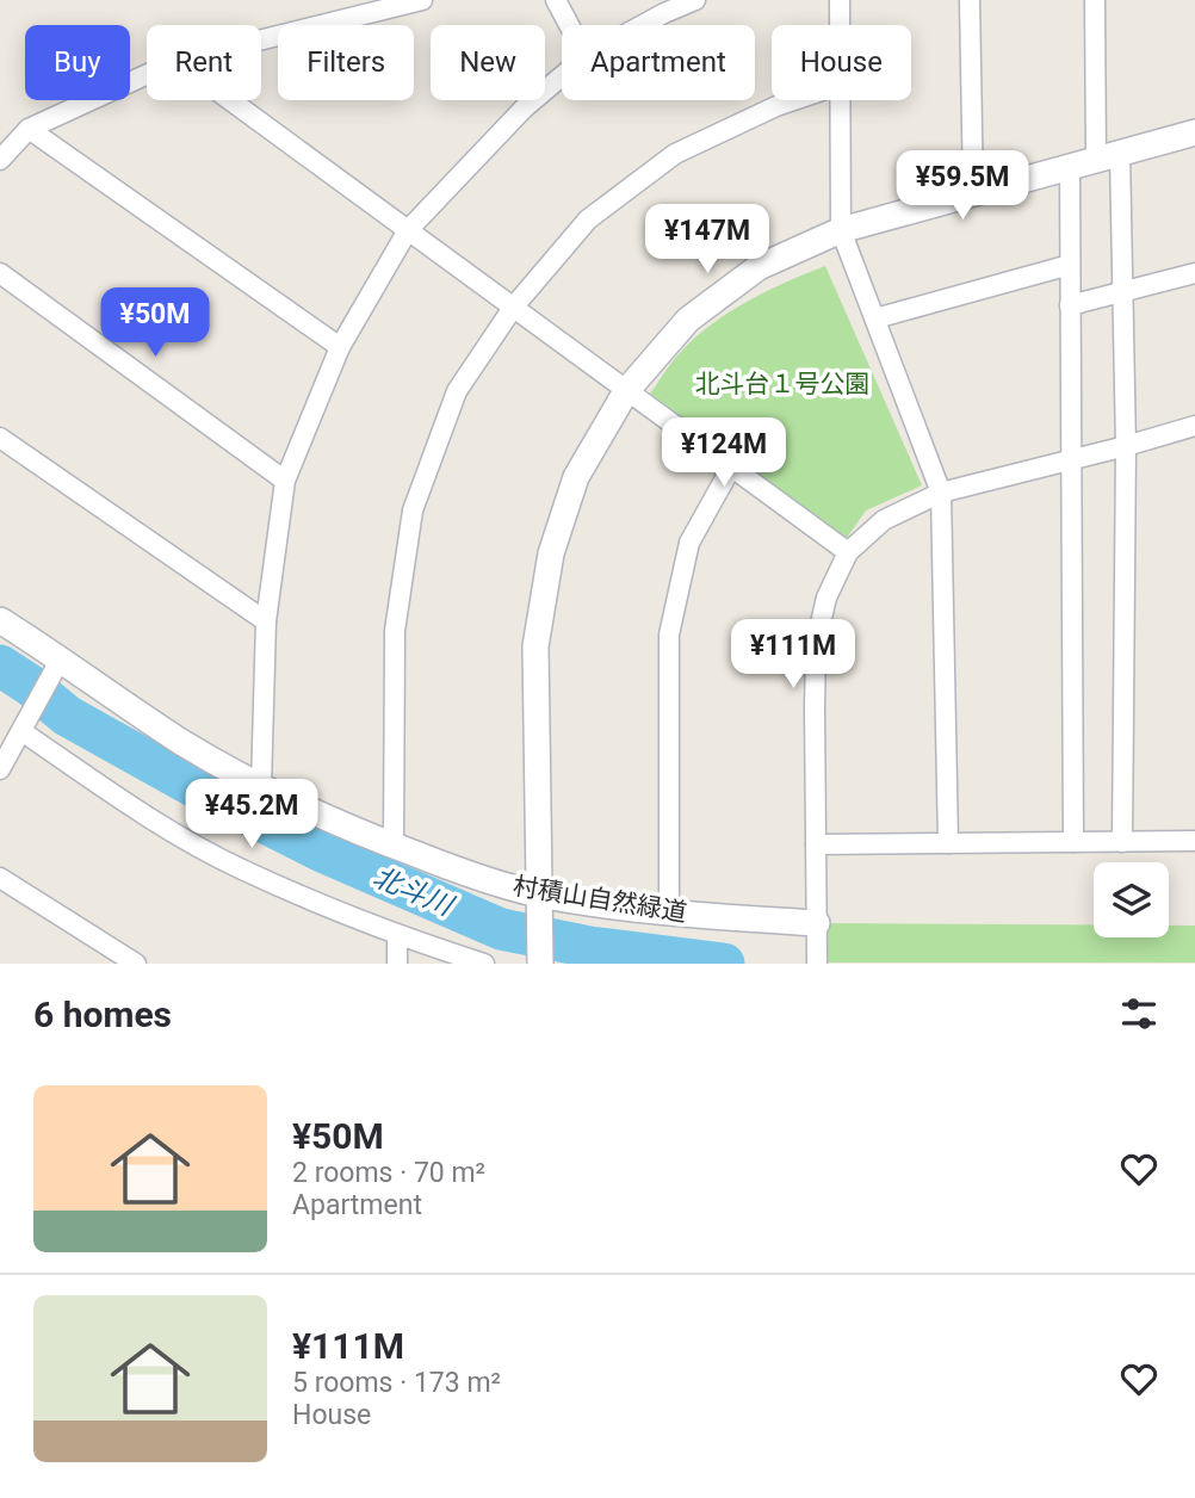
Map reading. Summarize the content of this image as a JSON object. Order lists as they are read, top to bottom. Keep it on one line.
{"streets":{"street":["村積山自然緑道"]},"water":["北斗川"],"parks":["北斗台１号公園"],"page":{"chip":["Buy","Rent","Filters","New","Apartment","House"],"price":["¥59.5M","¥147M","¥50M","¥124M","¥111M","¥45.2M"],"heading":"6 homes","list":[{"name":"¥50M","note":"2 rooms · 70 m² · Apartment"},{"name":"¥111M","note":"5 rooms · 173 m² · House"}]}}
